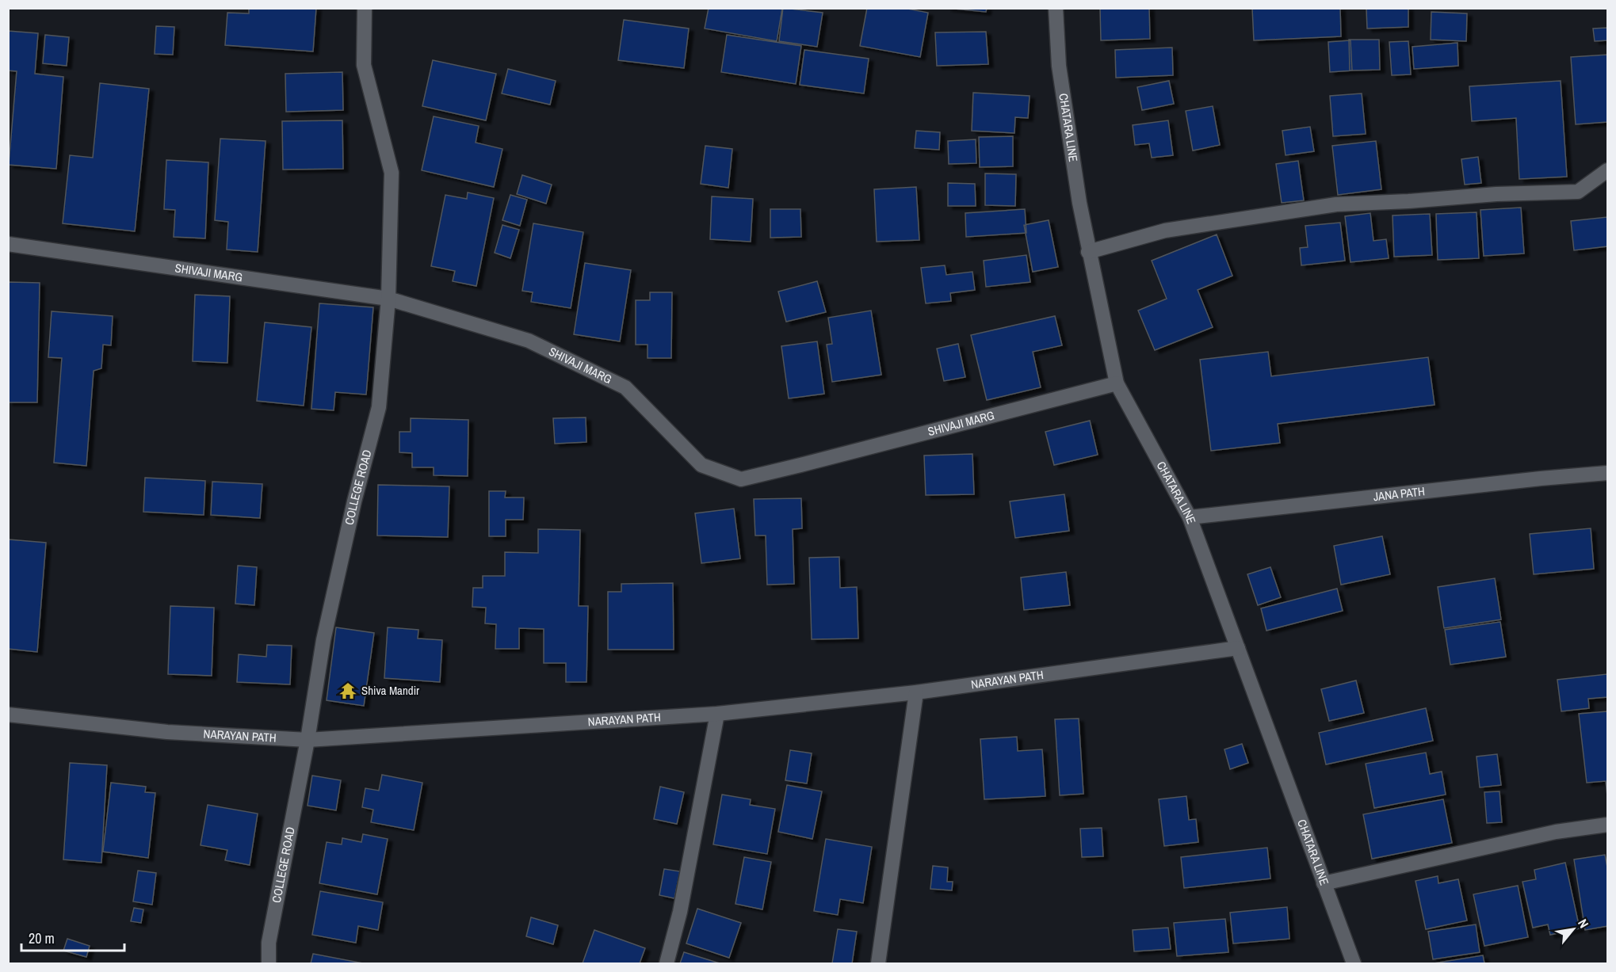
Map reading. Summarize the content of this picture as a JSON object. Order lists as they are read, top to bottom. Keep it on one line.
{"streets":{"street":["CHATARA LINE","SHIVAJI MARG","COLLEGE ROAD","JANA PATH","NARAYAN PATH"]},"crossings":[["CHATARA LINE","SHIVAJI MARG"],["CHATARA LINE","JANA PATH"],["CHATARA LINE","NARAYAN PATH"],["SHIVAJI MARG","COLLEGE ROAD"],["COLLEGE ROAD","NARAYAN PATH"]],"places":{"temple":["Shiva Mandir"]},"scale_bar":"20 m","north":"top right"}
